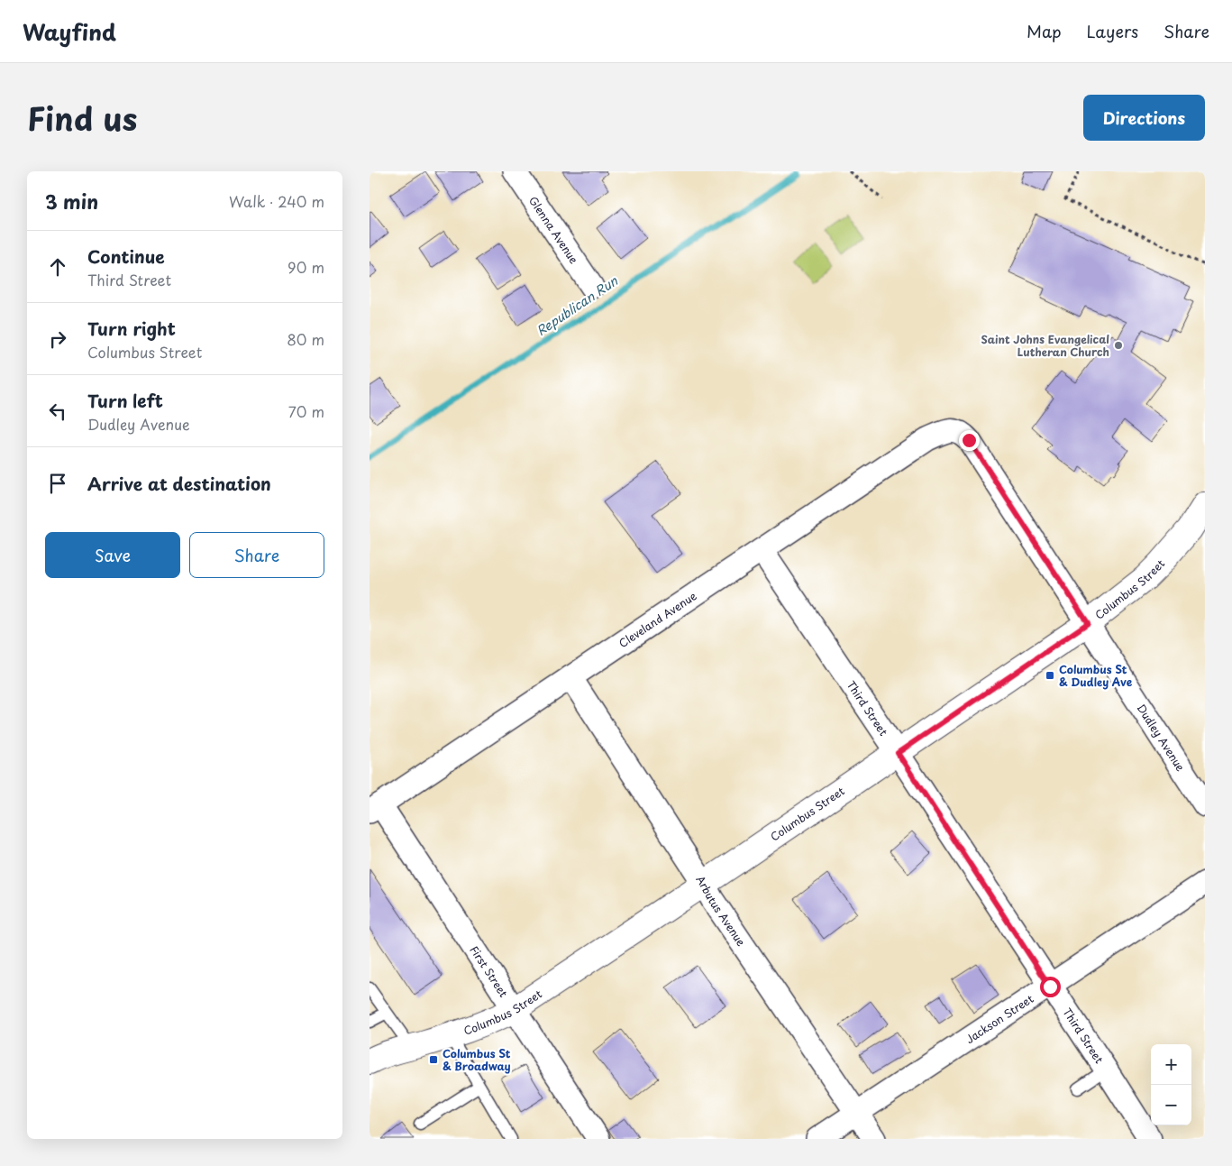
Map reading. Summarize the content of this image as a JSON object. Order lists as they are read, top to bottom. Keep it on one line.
{"streets":{"main road":["Columbus Street"],"street":["Glenna Avenue","Cleveland Avenue","Third Street","Dudley Avenue","Arbutus Avenue","First Street","Jackson Street"]},"crossings":[["Columbus Street","Third Street"],["Columbus Street","Dudley Avenue"],["Columbus Street","Arbutus Avenue"],["Columbus Street","First Street"],["Cleveland Avenue","Third Street"],["Cleveland Avenue","Dudley Avenue"],["Cleveland Avenue","Arbutus Avenue"],["Cleveland Avenue","First Street"],["Third Street","Jackson Street"],["Arbutus Avenue","Jackson Street"]],"water":["Republican Run"],"places":{"other":["Saint Johns Evangelical Lutheran Church"],"transit":["Columbus St & Dudley Ave","Columbus St & Broadway"]},"page":{"header":"Wayfind","nav":["Map","Layers","Share"],"title":"Find us","buttons":["Directions",["Save","Share"]],"heading":["3 min","Walk · 240 m"],"list":[["Continue","Third Street","90 m"],["Turn right","Columbus Street","80 m"],["Turn left","Dudley Avenue","70 m"],"Arrive at destination"],"map_buttons":["+","−"]}}
